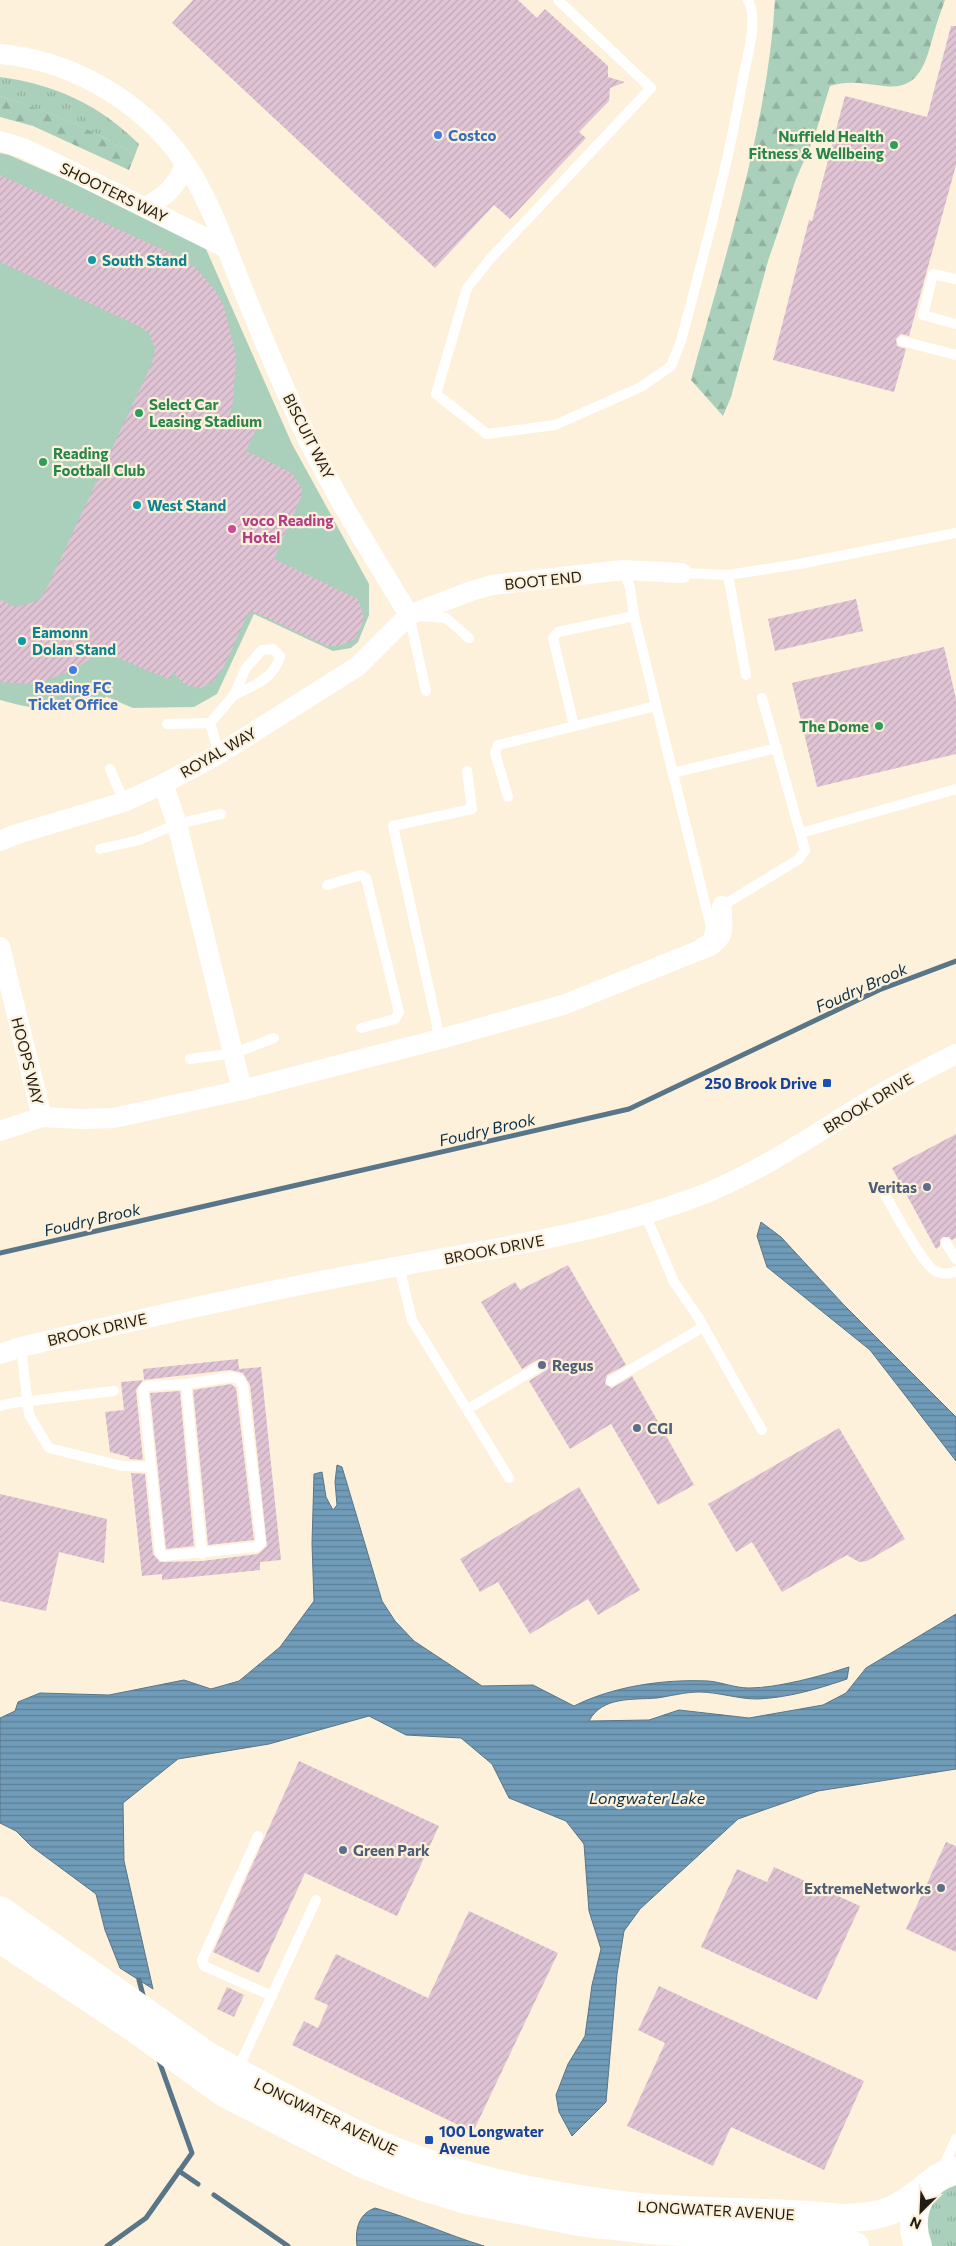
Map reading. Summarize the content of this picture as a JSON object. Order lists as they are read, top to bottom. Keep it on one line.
{"streets":{"street":["SHOOTERS WAY","BISCUIT WAY","BOOT END","ROYAL WAY","HOOPS WAY","BROOK DRIVE","LONGWATER AVENUE"]},"crossings":[["SHOOTERS WAY","BISCUIT WAY"],["BISCUIT WAY","BOOT END"],["BISCUIT WAY","ROYAL WAY"],["BOOT END","ROYAL WAY"]],"water":["Foudry Brook","Longwater Lake"],"places":{"other":["Costco","Nuffield Health Fitness & Wellbeing","South Stand","Select Car Leasing Stadium","Reading Football Club","West Stand","voco Reading Hotel","Eamonn Dolan Stand","Reading FC Ticket Office","The Dome","Veritas","Regus","CGI","Green Park","ExtremeNetworks"],"transit":["250 Brook Drive","100 Longwater Avenue"]},"north":"bottom left"}
